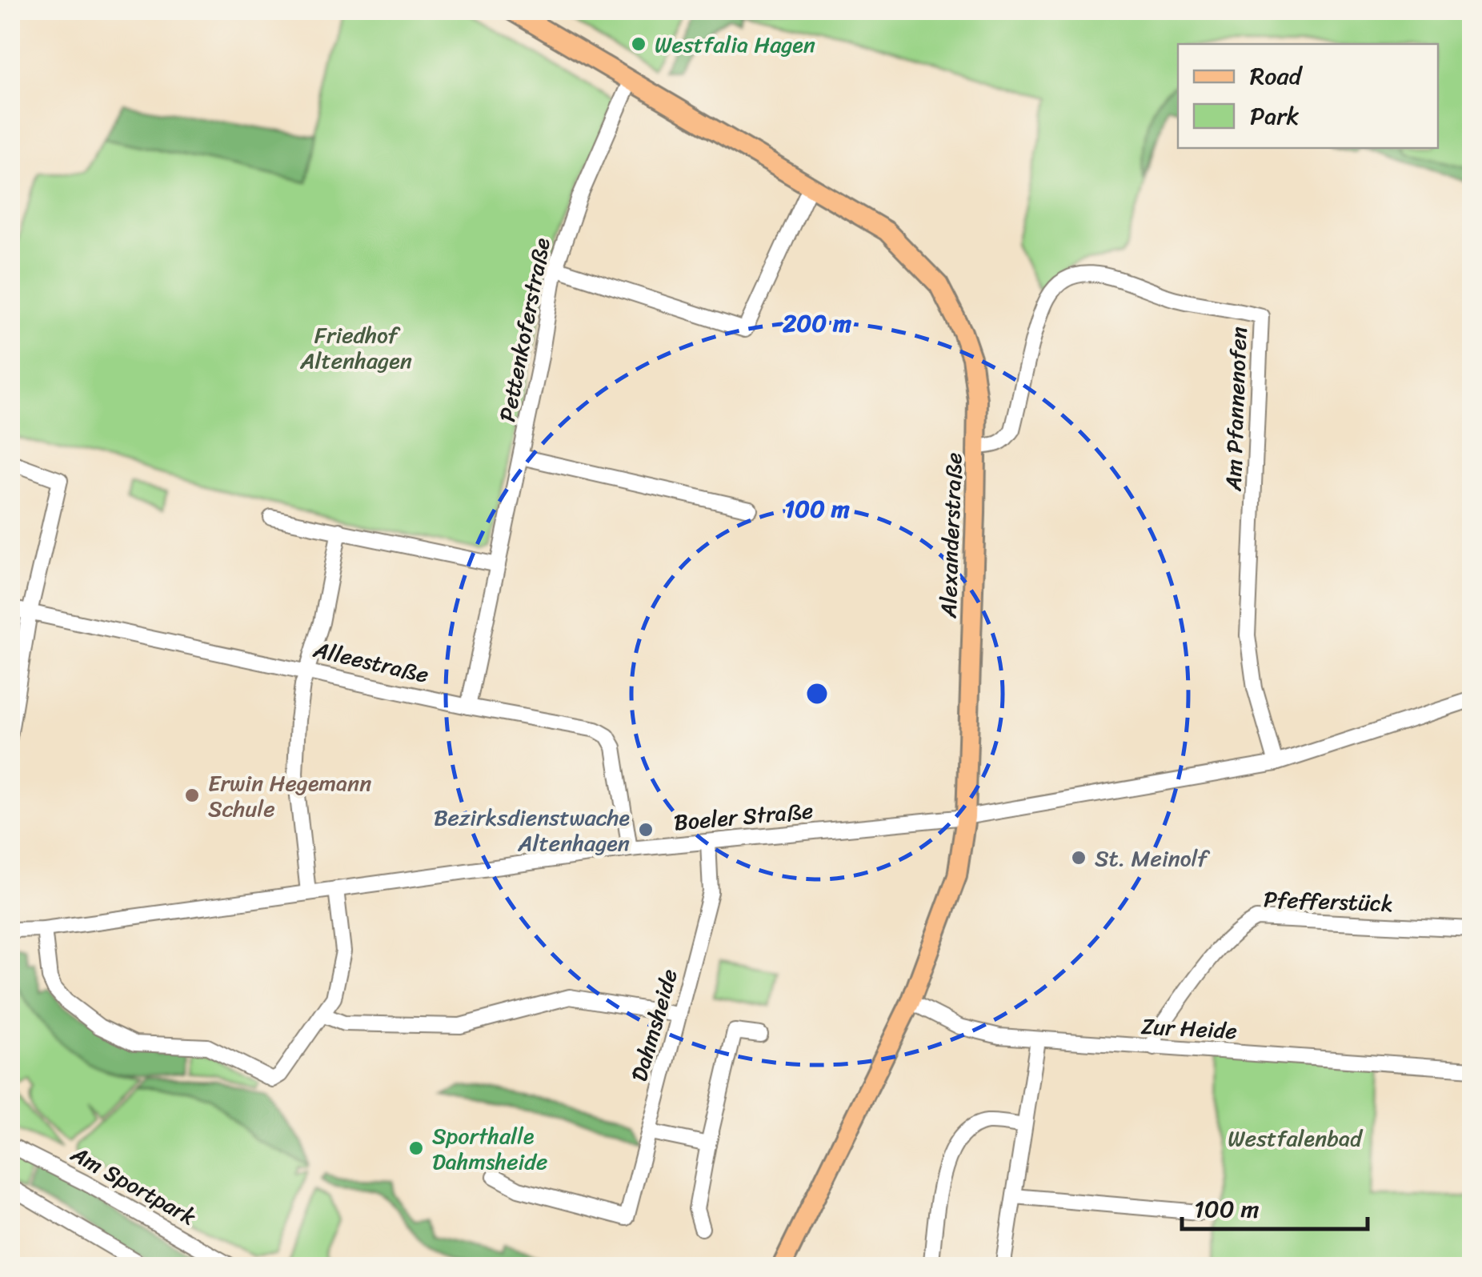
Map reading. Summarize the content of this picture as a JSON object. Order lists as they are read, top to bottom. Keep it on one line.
{"streets":{"main road":["Alexanderstraße"],"street":["Pettenkoferstraße","Am Pfannenofen","Alleestraße","Boeler Straße","Pfefferstück","Dahmsheide","Zur Heide","Am Sportpark"]},"crossings":[["Pettenkoferstraße","Alexanderstraße"],["Pettenkoferstraße","Alleestraße"],["Am Pfannenofen","Alexanderstraße"],["Am Pfannenofen","Boeler Straße"],["Alexanderstraße","Boeler Straße"],["Alexanderstraße","Zur Heide"],["Alleestraße","Boeler Straße"],["Boeler Straße","Dahmsheide"],["Pfefferstück","Zur Heide"]],"parks":["Friedhof Altenhagen","Westfalenbad"],"places":["Westfalia Hagen","Erwin Hegemann Schule","Bezirksdienstwache Altenhagen","St. Meinolf","Sporthalle Dahmsheide"],"legend":["Road","Park"],"scale_bar":"100 m","rings":["200 m","100 m"]}
